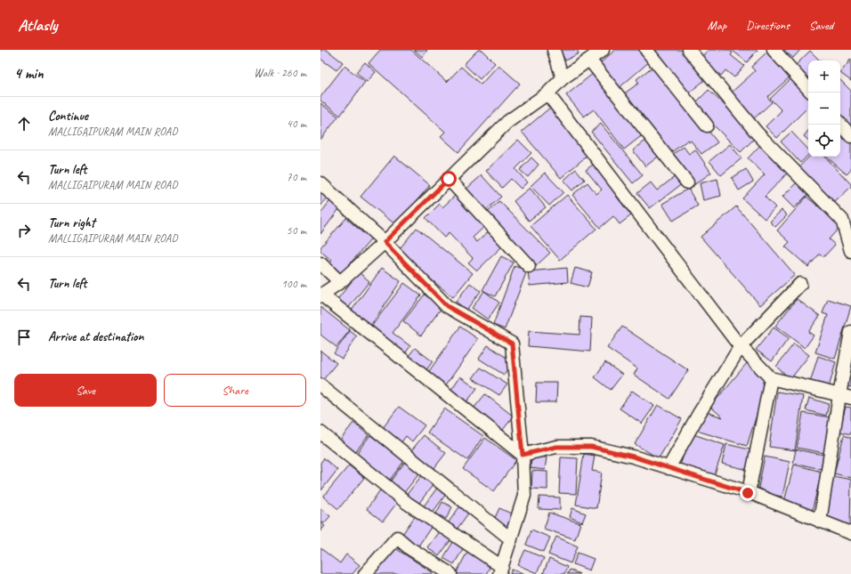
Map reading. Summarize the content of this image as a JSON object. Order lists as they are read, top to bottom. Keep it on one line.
{"page":{"header":"Atlasly","nav":["Map","Directions","Saved"],"heading":["4 min","Walk · 260 m"],"map_buttons":["+","−"],"list":[["Continue","MALLIGAIPURAM MAIN ROAD","40 m"],["Turn left","MALLIGAIPURAM MAIN ROAD","70 m"],["Turn right","MALLIGAIPURAM MAIN ROAD","50 m"],["Turn left","100 m"],"Arrive at destination"],"buttons":["Save","Share"]}}
